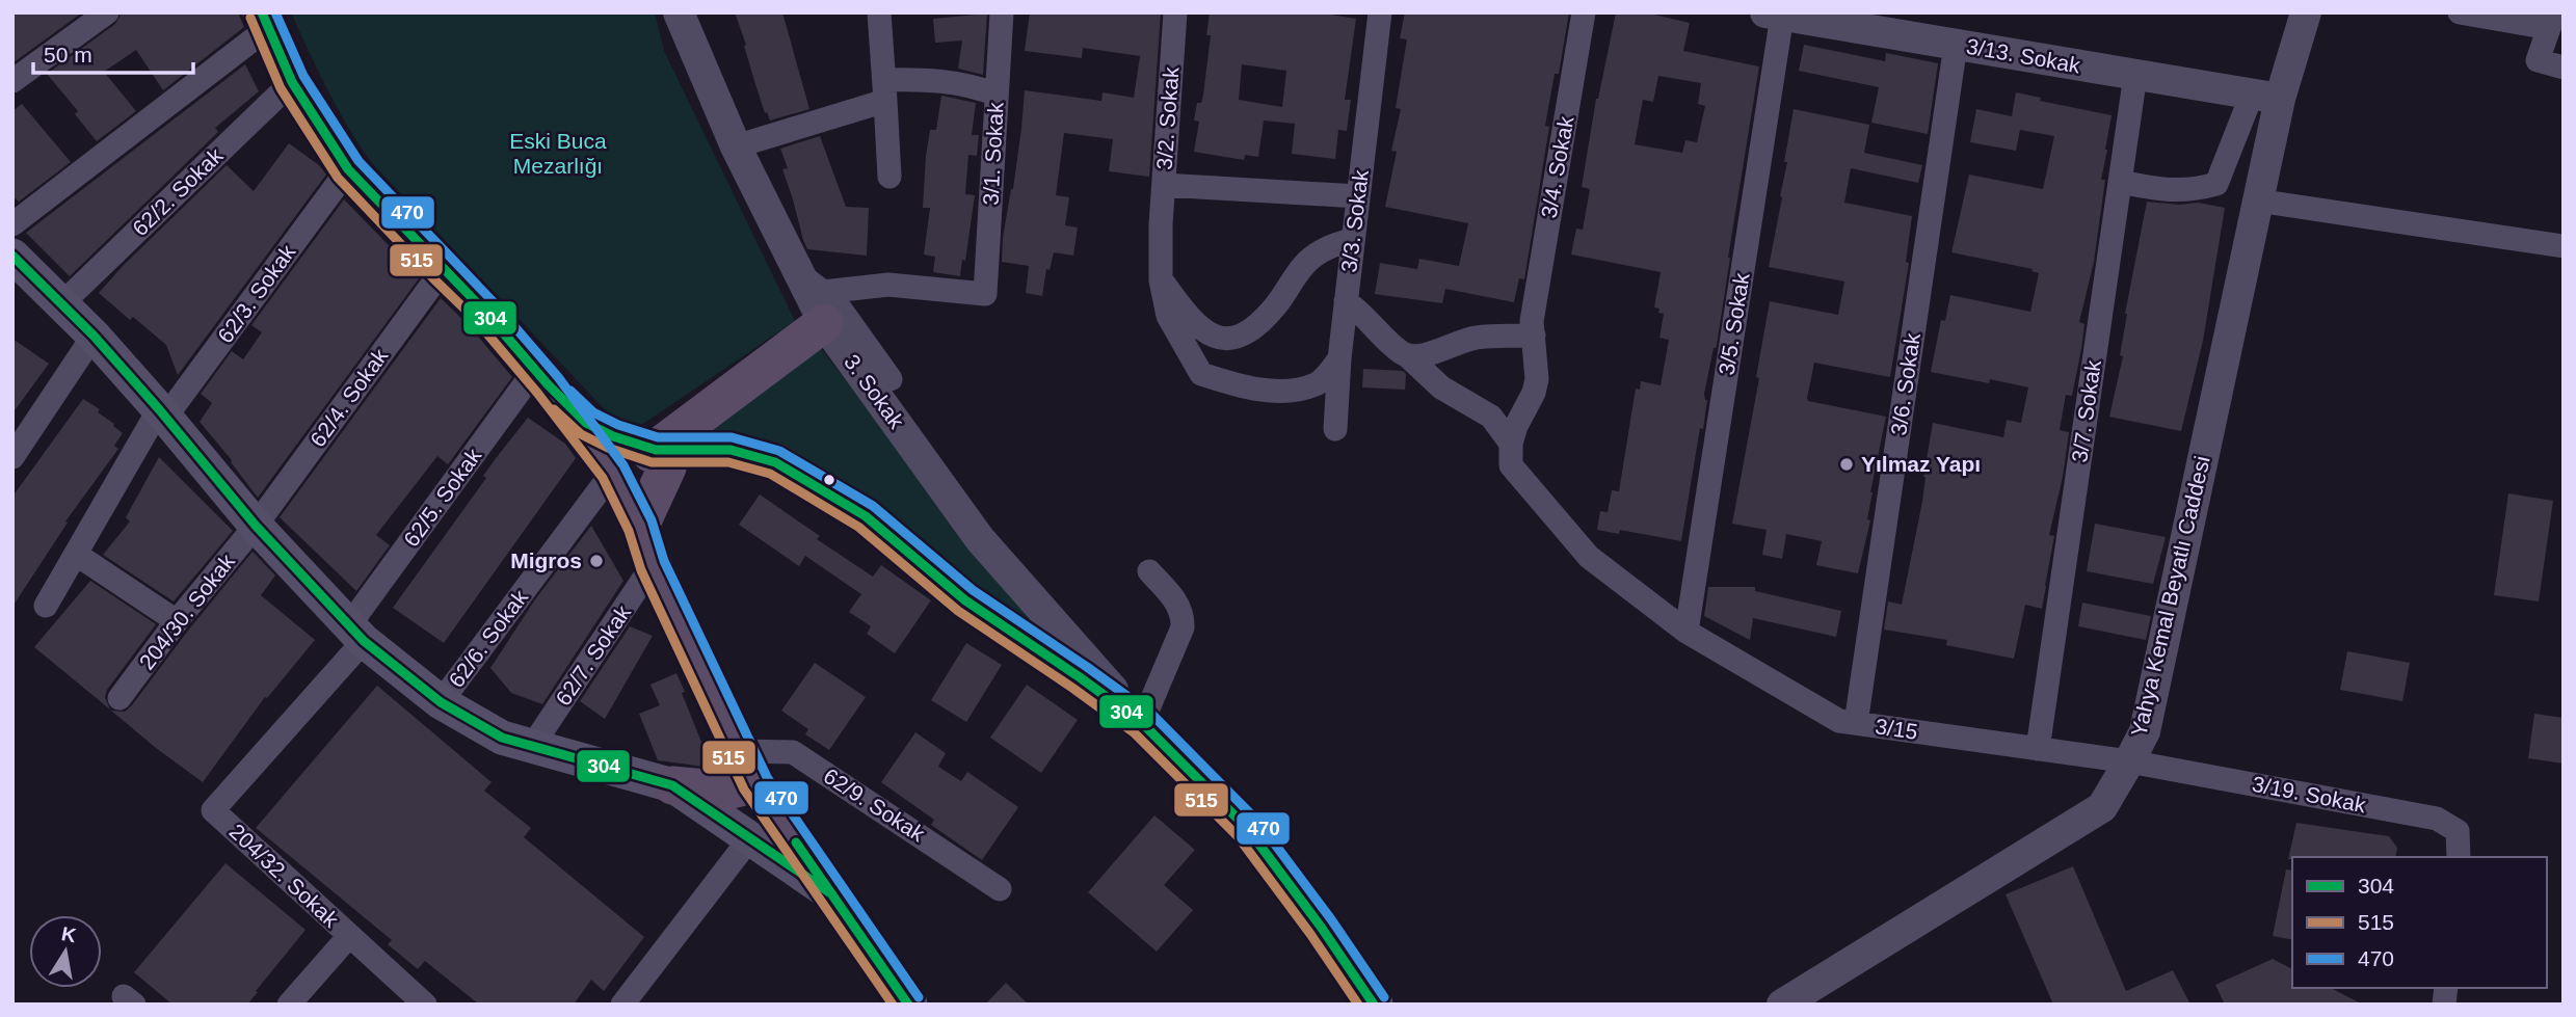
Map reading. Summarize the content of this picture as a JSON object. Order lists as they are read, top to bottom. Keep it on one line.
{"streets":{"street":["3/13. Sokak","3/2. Sokak","3/1. Sokak","3/4. Sokak","62/2. Sokak","3/3. Sokak","62/3. Sokak","3/5. Sokak","3/6. Sokak","3. Sokak","62/4. Sokak","3/7. Sokak","62/5. Sokak","Yahya Kemal Beyatlı Caddesi","204/30. Sokak","62/6. Sokak","62/7. Sokak","3/15","3/19. Sokak","62/9. Sokak","204/32. Sokak"]},"crossings":[["3/13. Sokak","3/5. Sokak"],["3/13. Sokak","3/6. Sokak"],["3/13. Sokak","3/7. Sokak"],["3/13. Sokak","Yahya Kemal Beyatlı Caddesi"],["3/2. Sokak","3/3. Sokak"],["3/1. Sokak","3. Sokak"],["3/4. Sokak","3/15"],["3/5. Sokak","3/15"],["3/6. Sokak","3/15"],["62/4. Sokak","204/30. Sokak"],["3/7. Sokak","3/15"],["62/5. Sokak","204/32. Sokak"],["Yahya Kemal Beyatlı Caddesi","3/15"],["Yahya Kemal Beyatlı Caddesi","3/19. Sokak"],["3/15","3/19. Sokak"]],"parks":["Eski Buca Mezarlığı"],"places":["Yılmaz Yapı","Migros"],"lines":["transit line 304","transit line 470","transit line 515"],"legend":["304","515","470"],"scale_bar":"50 m","north":"top"}
